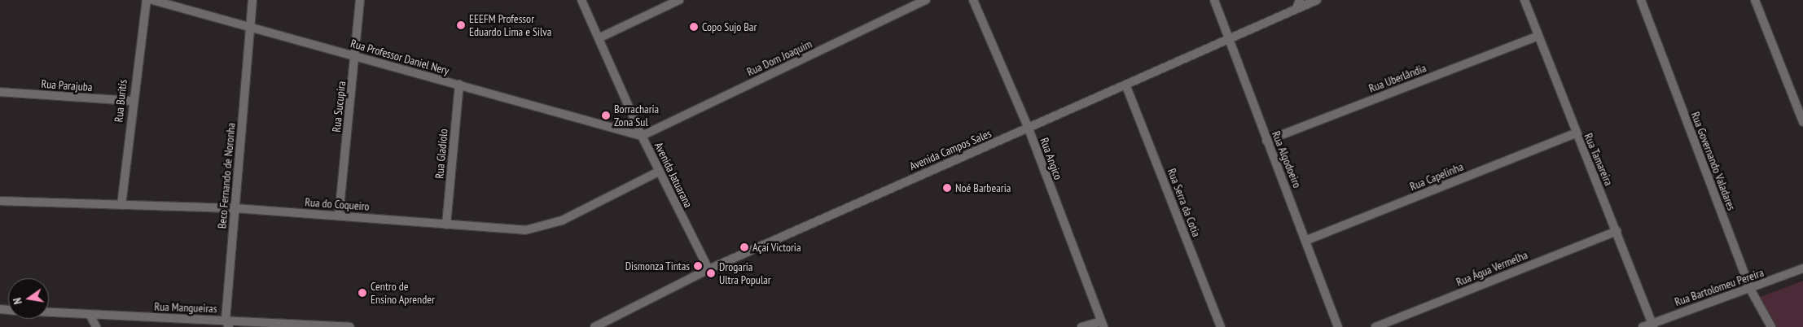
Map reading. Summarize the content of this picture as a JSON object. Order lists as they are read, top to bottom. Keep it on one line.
{"streets":{"street":["Rua Professor Daniel Nery","Rua Dom Joaquim","Rua Uberlândia","Rua Parajuba","Rua Buritís","Rua Sucupira","Avenida Campos Sales","Rua Gladíolo","Rua Angico","Rua Algodoeiro","Rua Tamareira","Rua Governando Valadares","Avenida Jatuarana","Beco Fernando de Noronha","Rua Capelinha","Rua Serra da Cotia","Rua do Coqueiro","Rua Água Vermelha","Rua Bartolomeu Pereira","Rua Mangueiras"]},"crossings":[["Rua Professor Daniel Nery","Rua Dom Joaquim"],["Rua Professor Daniel Nery","Rua Sucupira"],["Rua Professor Daniel Nery","Rua Gladíolo"],["Rua Professor Daniel Nery","Avenida Jatuarana"],["Rua Professor Daniel Nery","Beco Fernando de Noronha"],["Rua Dom Joaquim","Avenida Jatuarana"],["Rua Uberlândia","Rua Algodoeiro"],["Rua Uberlândia","Rua Tamareira"],["Rua Parajuba","Rua Buritís"],["Rua Buritís","Rua do Coqueiro"],["Rua Sucupira","Rua do Coqueiro"],["Avenida Campos Sales","Rua Angico"],["Avenida Campos Sales","Rua Algodoeiro"],["Avenida Campos Sales","Avenida Jatuarana"],["Avenida Campos Sales","Rua Serra da Cotia"],["Rua Gladíolo","Rua do Coqueiro"],["Rua Algodoeiro","Rua Capelinha"],["Rua Tamareira","Rua Capelinha"],["Rua Tamareira","Rua Água Vermelha"],["Rua Tamareira","Rua Bartolomeu Pereira"],["Rua Governando Valadares","Rua Bartolomeu Pereira"],["Avenida Jatuarana","Rua do Coqueiro"],["Beco Fernando de Noronha","Rua do Coqueiro"],["Beco Fernando de Noronha","Rua Mangueiras"]],"places":["EEEFM Professor Eduardo Lima e Silva","Copo Sujo Bar","Borracharia Zona Sul","Noé Barbearia","Açaí Victoria","Dismonza Tintas","Drogaria Ultra Popular","Centro de Ensino Aprender"],"north":"left"}
